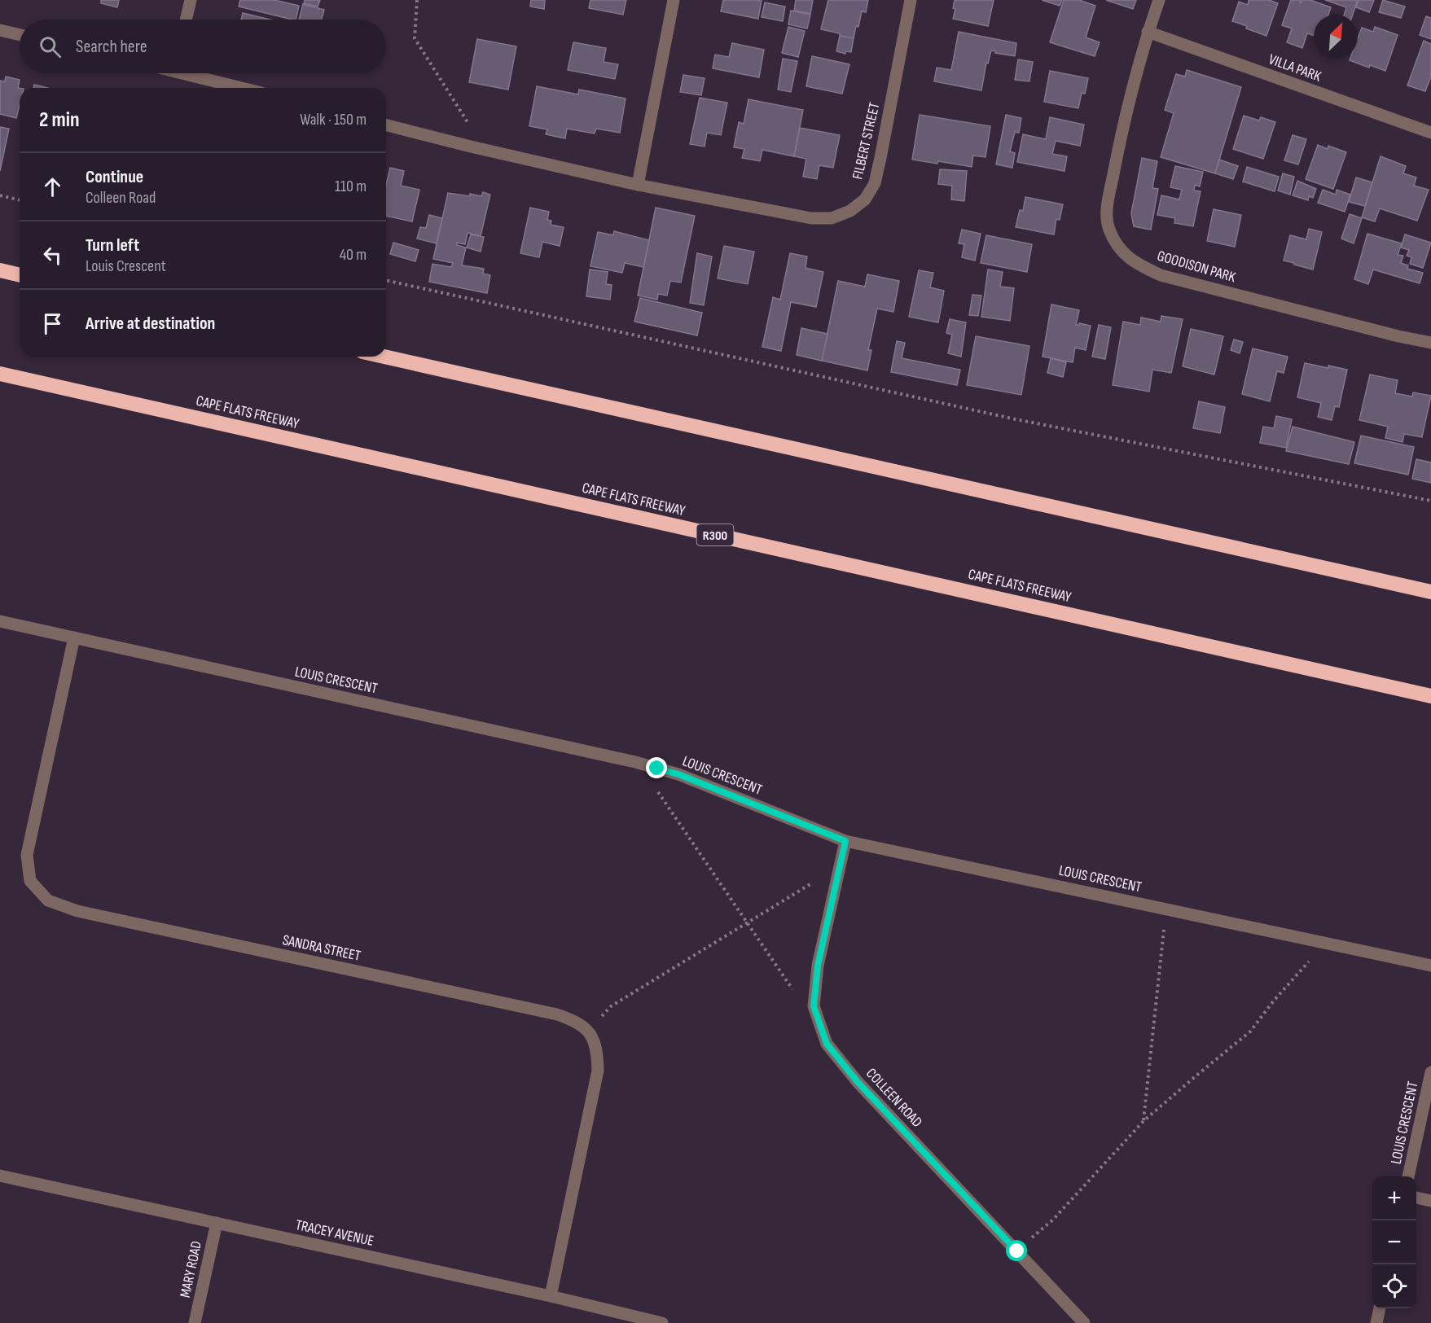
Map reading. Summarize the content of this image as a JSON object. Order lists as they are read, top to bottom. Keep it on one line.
{"streets":{"highway":["CAPE FLATS FREEWAY","R300"],"street":["VILLA PARK","FILBERT STREET","GOODISON PARK","LOUIS CRESCENT","SANDRA STREET","COLLEEN ROAD","TRACEY AVENUE","MARY ROAD"]},"crossings":[["VILLA PARK","GOODISON PARK"],["LOUIS CRESCENT","SANDRA STREET"],["LOUIS CRESCENT","COLLEEN ROAD"],["SANDRA STREET","TRACEY AVENUE"],["TRACEY AVENUE","MARY ROAD"]],"north":"top right","page":{"search":"Search here","heading":["2 min","Walk · 150 m"],"list":[["Continue","Colleen Road","110 m"],["Turn left","Louis Crescent","40 m"],"Arrive at destination"],"map_buttons":["+","−"]}}
